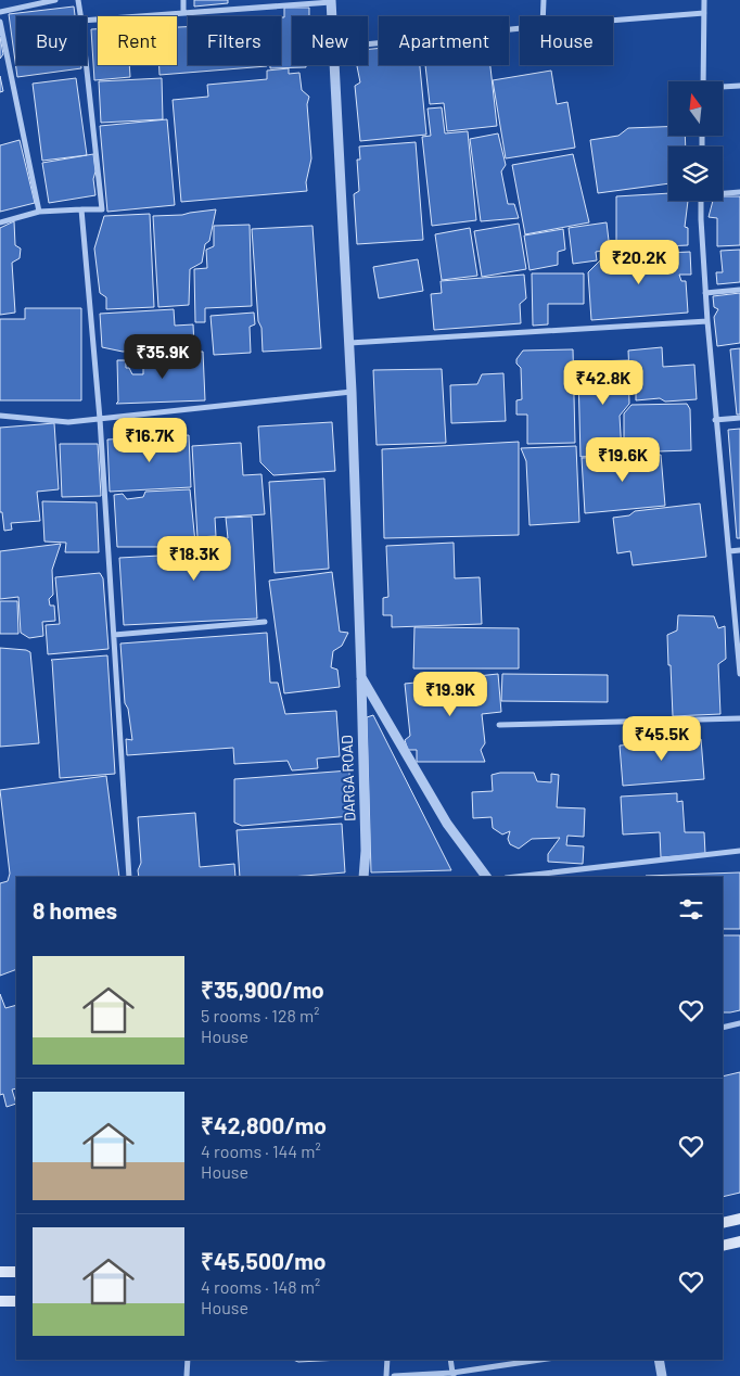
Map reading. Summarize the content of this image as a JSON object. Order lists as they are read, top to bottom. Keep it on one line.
{"streets":{"street":["DARGA ROAD"]},"north":"top","page":{"chip":["Buy","Rent","Filters","New","Apartment","House"],"price":["₹20.2K","₹35.9K","₹42.8K","₹16.7K","₹19.6K","₹18.3K","₹19.9K","₹45.5K"],"heading":"8 homes","list":[{"name":"₹35,900/mo","note":"5 rooms · 128 m² · House"},{"name":"₹42,800/mo","note":"4 rooms · 144 m² · House"},{"name":"₹45,500/mo","note":"4 rooms · 148 m² · House"}]}}
